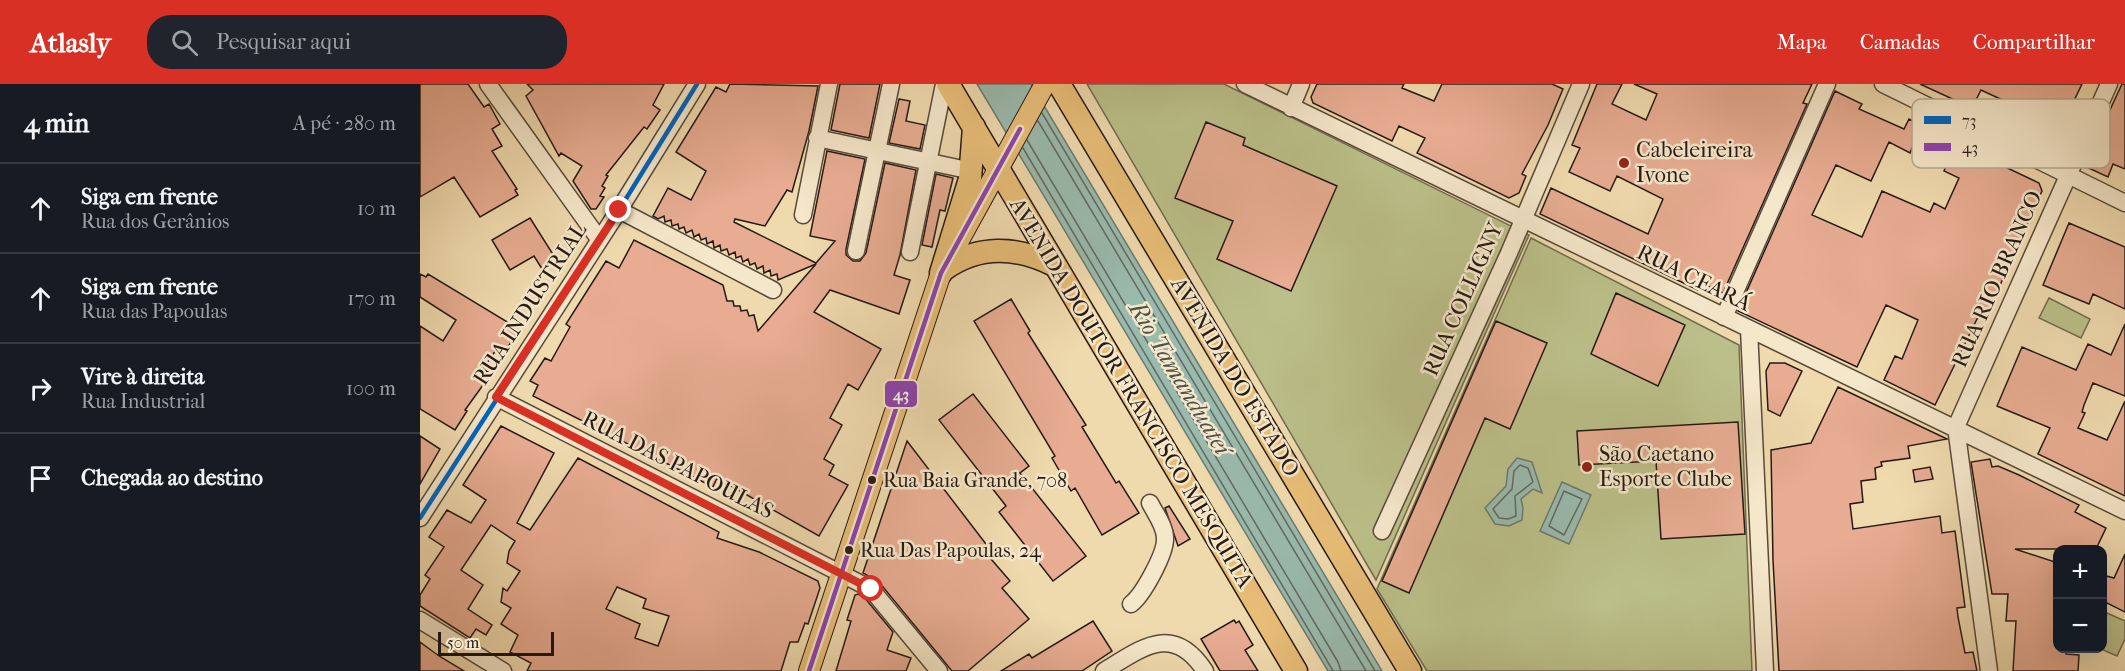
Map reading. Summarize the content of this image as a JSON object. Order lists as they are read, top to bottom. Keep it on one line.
{"streets":{"highway":["AVENIDA DO ESTADO","AVENIDA DOUTOR FRANCISCO MESQUITA"],"street":["RUA CEARÁ","RUA RIO BRANCO","RUA COLLIGNY","RUA INDUSTRIAL","RUA DAS PAPOULAS"]},"crossings":[["RUA CEARÁ","RUA RIO BRANCO"],["RUA CEARÁ","RUA COLLIGNY"],["RUA INDUSTRIAL","RUA DAS PAPOULAS"]],"water":["Rio Tamanduateí"],"places":["Cabeleireira Ivone","São Caetano Esporte Clube","Rua Baia Grande, 708","Rua Das Papoulas, 24"],"lines":["transit line 73","transit line 43"],"legend":["73","43"],"scale_bar":"50 m","page":{"header":"Atlasly","search":"Pesquisar aqui","nav":["Mapa","Camadas","Compartilhar"],"heading":["4 min","A pé · 280 m"],"list":[["Siga em frente","Rua dos Gerânios","10 m"],["Siga em frente","Rua das Papoulas","170 m"],["Vire à direita","Rua Industrial","100 m"],"Chegada ao destino"],"map_buttons":["+","−"],"scale":"50 m"}}
